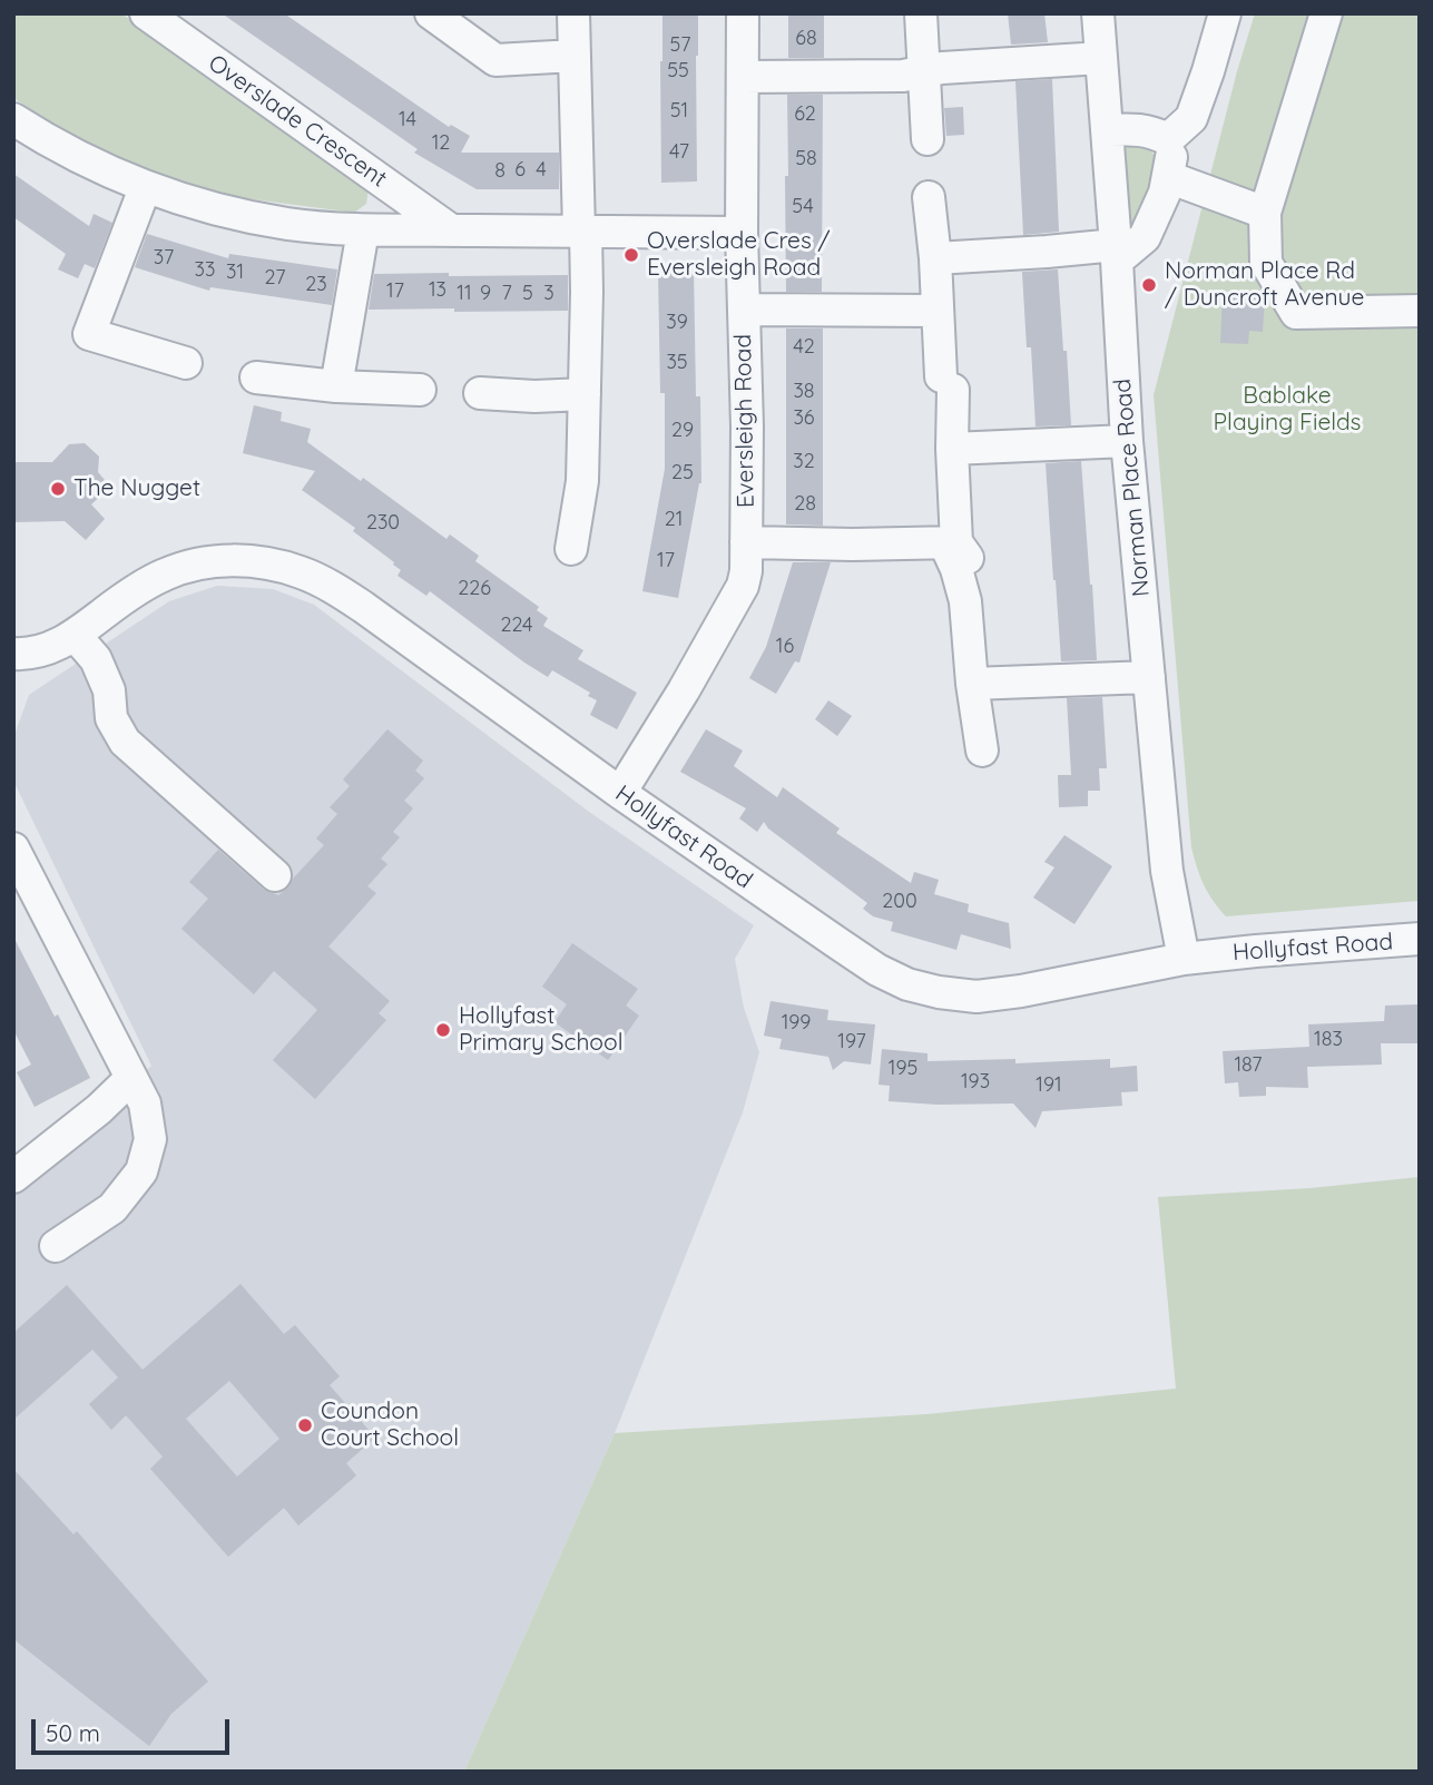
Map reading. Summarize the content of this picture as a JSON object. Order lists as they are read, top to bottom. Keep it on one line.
{"streets":{"street":["Overslade Crescent","Eversleigh Road","Norman Place Road","Hollyfast Road"]},"crossings":[["Eversleigh Road","Hollyfast Road"],["Norman Place Road","Hollyfast Road"]],"parks":["Bablake Playing Fields"],"places":["Overslade Cres / Eversleigh Road","Norman Place Rd / Duncroft Avenue","The Nugget","Hollyfast Primary School","Coundon Court School"],"house_numbers":["68","57","55","51","62","14","12","47","58","6","4","8","54","37","33","31","27","23","13","17","11","9","7","5","3","39","42","35","38","36","29","32","25","28","21","230","17","226","224","16","200","199","183","197","187","195","193","191"],"scale_bar":"50 m"}
